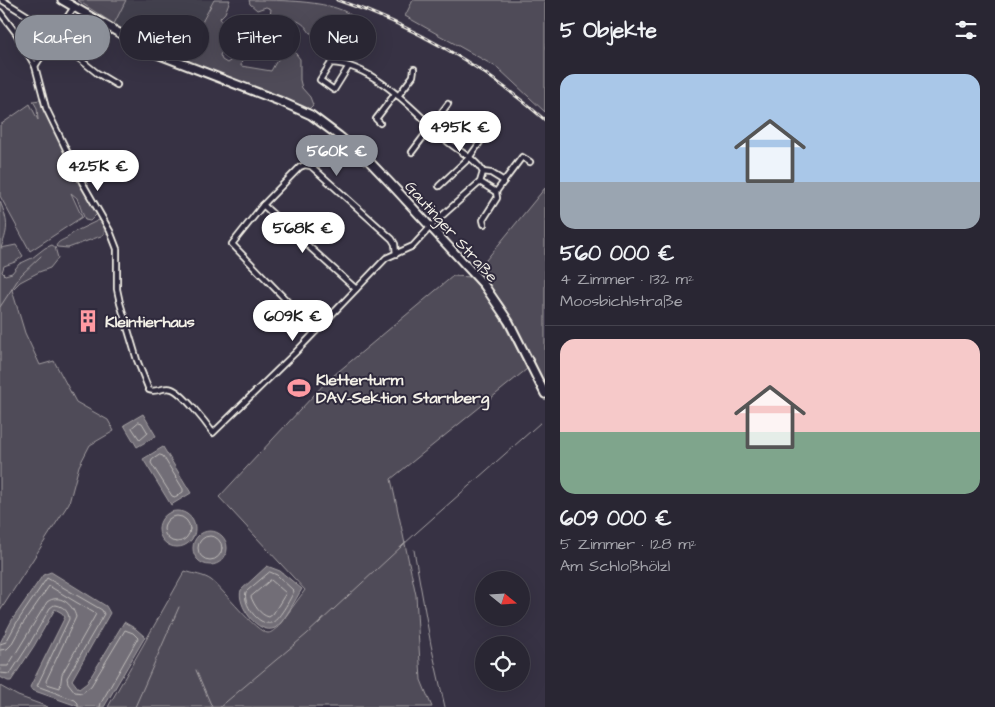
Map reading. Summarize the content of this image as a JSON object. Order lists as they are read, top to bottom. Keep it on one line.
{"streets":{"main road":["Gautinger Straße"]},"places":{"building":["Kleintierhaus"],"sports":["Kletterturm DAV-Sektion Starnberg"]},"north":"right","page":{"heading":"5 Objekte","chip":["Kaufen","Mieten","Filter","Neu"],"list":[{"name":"560 000 €","note":"4 Zimmer · 132 m² · Moosbichlstraße"},{"name":"609 000 €","note":"5 Zimmer · 128 m² · Am Schloßhölzl"}],"price":["495K €","560K €","425K €","568K €","609K €"]}}
